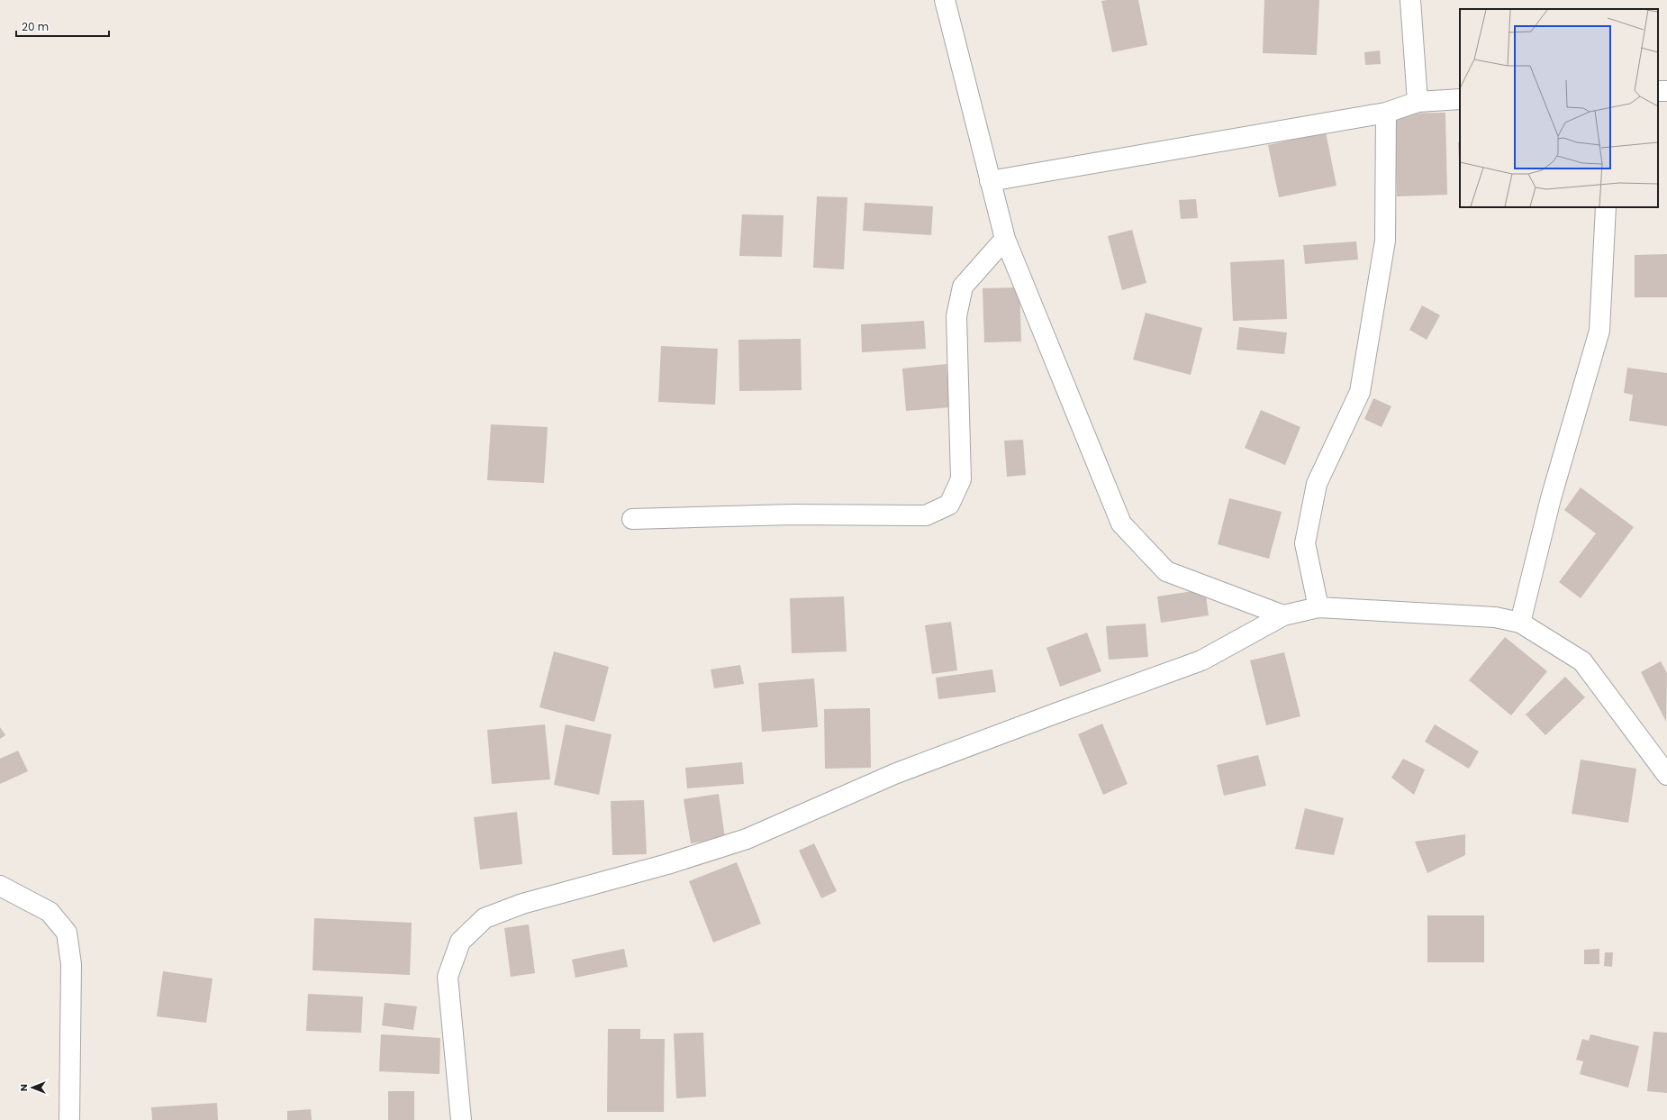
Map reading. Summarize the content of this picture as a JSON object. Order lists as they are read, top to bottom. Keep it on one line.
{"scale_bar":"20 m","north":"left"}
